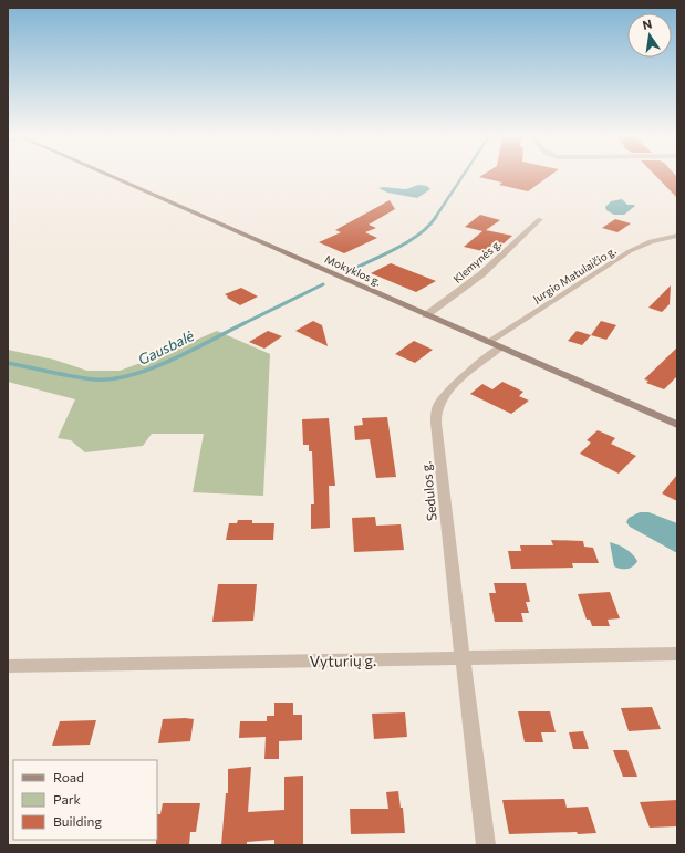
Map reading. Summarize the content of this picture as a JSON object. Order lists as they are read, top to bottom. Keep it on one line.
{"streets":{"main road":["Mokyklos g."],"street":["Klemynės g.","Jurgio Matulaičio g.","Sedulos g.","Vyturių g."]},"crossings":[["Klemynės g.","Mokyklos g."],["Mokyklos g.","Jurgio Matulaičio g."],["Mokyklos g.","Sedulos g."],["Sedulos g.","Vyturių g."]],"water":["Gausbalė"],"legend":["Road","Park","Building"],"north":"top"}
